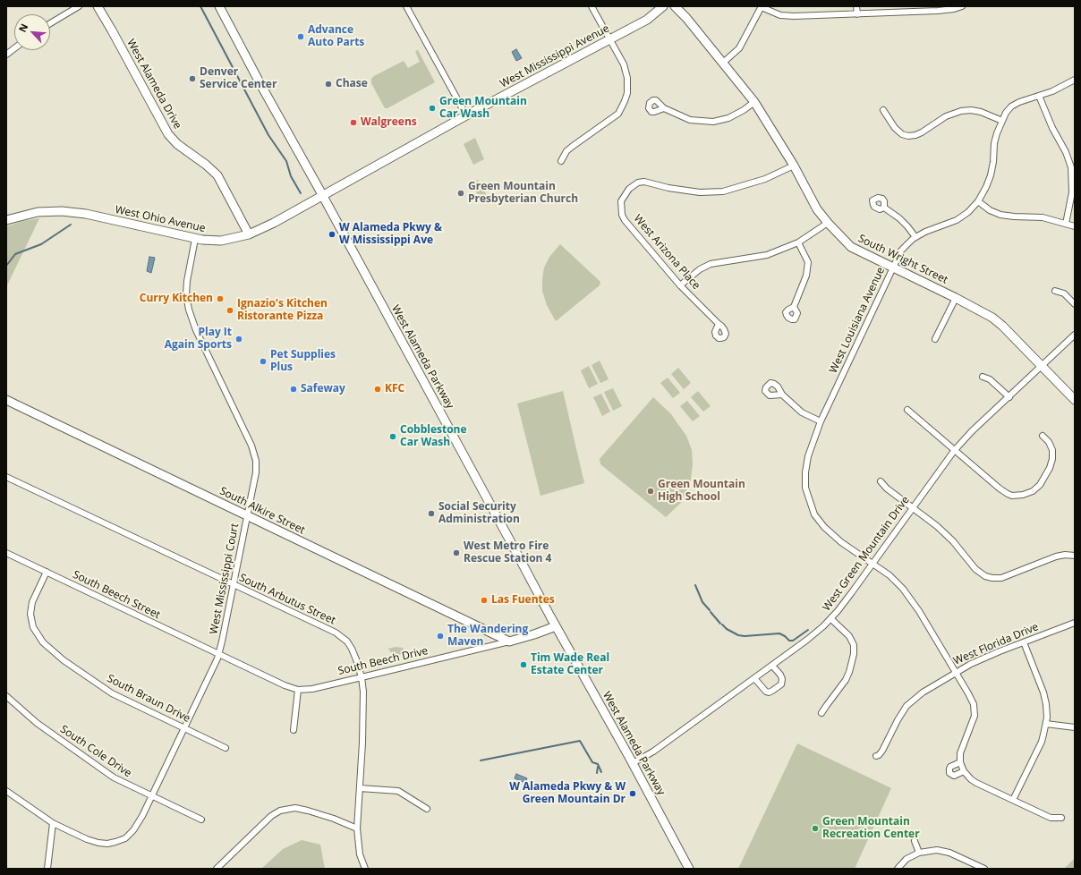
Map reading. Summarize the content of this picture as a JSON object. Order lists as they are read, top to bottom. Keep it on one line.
{"streets":{"street":["West Mississippi Avenue","West Alameda Drive","West Ohio Avenue","West Arizona Place","South Wright Street","West Louisiana Avenue","West Alameda Parkway","South Alkire Street","West Green Mountain Drive","West Mississippi Court","South Beech Street","South Arbutus Street","West Florida Drive","South Beech Drive","South Braun Drive","South Cole Drive"]},"crossings":[["West Mississippi Avenue","West Ohio Avenue"],["West Mississippi Avenue","West Alameda Parkway"],["West Alameda Drive","West Ohio Avenue"],["West Ohio Avenue","West Alameda Parkway"],["West Ohio Avenue","West Mississippi Court"],["West Arizona Place","South Wright Street"],["South Wright Street","West Louisiana Avenue"],["South Wright Street","West Green Mountain Drive"],["West Louisiana Avenue","West Green Mountain Drive"],["West Louisiana Avenue","West Florida Drive"],["West Alameda Parkway","West Green Mountain Drive"],["West Alameda Parkway","South Beech Drive"],["South Alkire Street","West Mississippi Court"],["South Alkire Street","South Beech Drive"],["West Mississippi Court","South Beech Street"],["West Mississippi Court","South Arbutus Street"],["West Mississippi Court","South Beech Drive"],["West Mississippi Court","South Braun Drive"],["West Mississippi Court","South Cole Drive"],["South Beech Street","South Beech Drive"],["South Beech Street","South Braun Drive"],["South Arbutus Street","South Beech Drive"]],"places":["Advance Auto Parts","Denver Service Center","Chase","Green Mountain Car Wash","Walgreens","Green Mountain Presbyterian Church","W Alameda Pkwy & W Mississippi Ave","Curry Kitchen","Ignazio's Kitchen Ristorante Pizza","Play It Again Sports","Pet Supplies Plus","Safeway","KFC","Cobblestone Car Wash","Green Mountain High School","Social Security Administration","West Metro Fire Rescue Station 4","Las Fuentes","The Wandering Maven","Tim Wade Real Estate Center","W Alameda Pkwy & W Green Mountain Dr","Green Mountain Recreation Center"],"north":"top left"}
